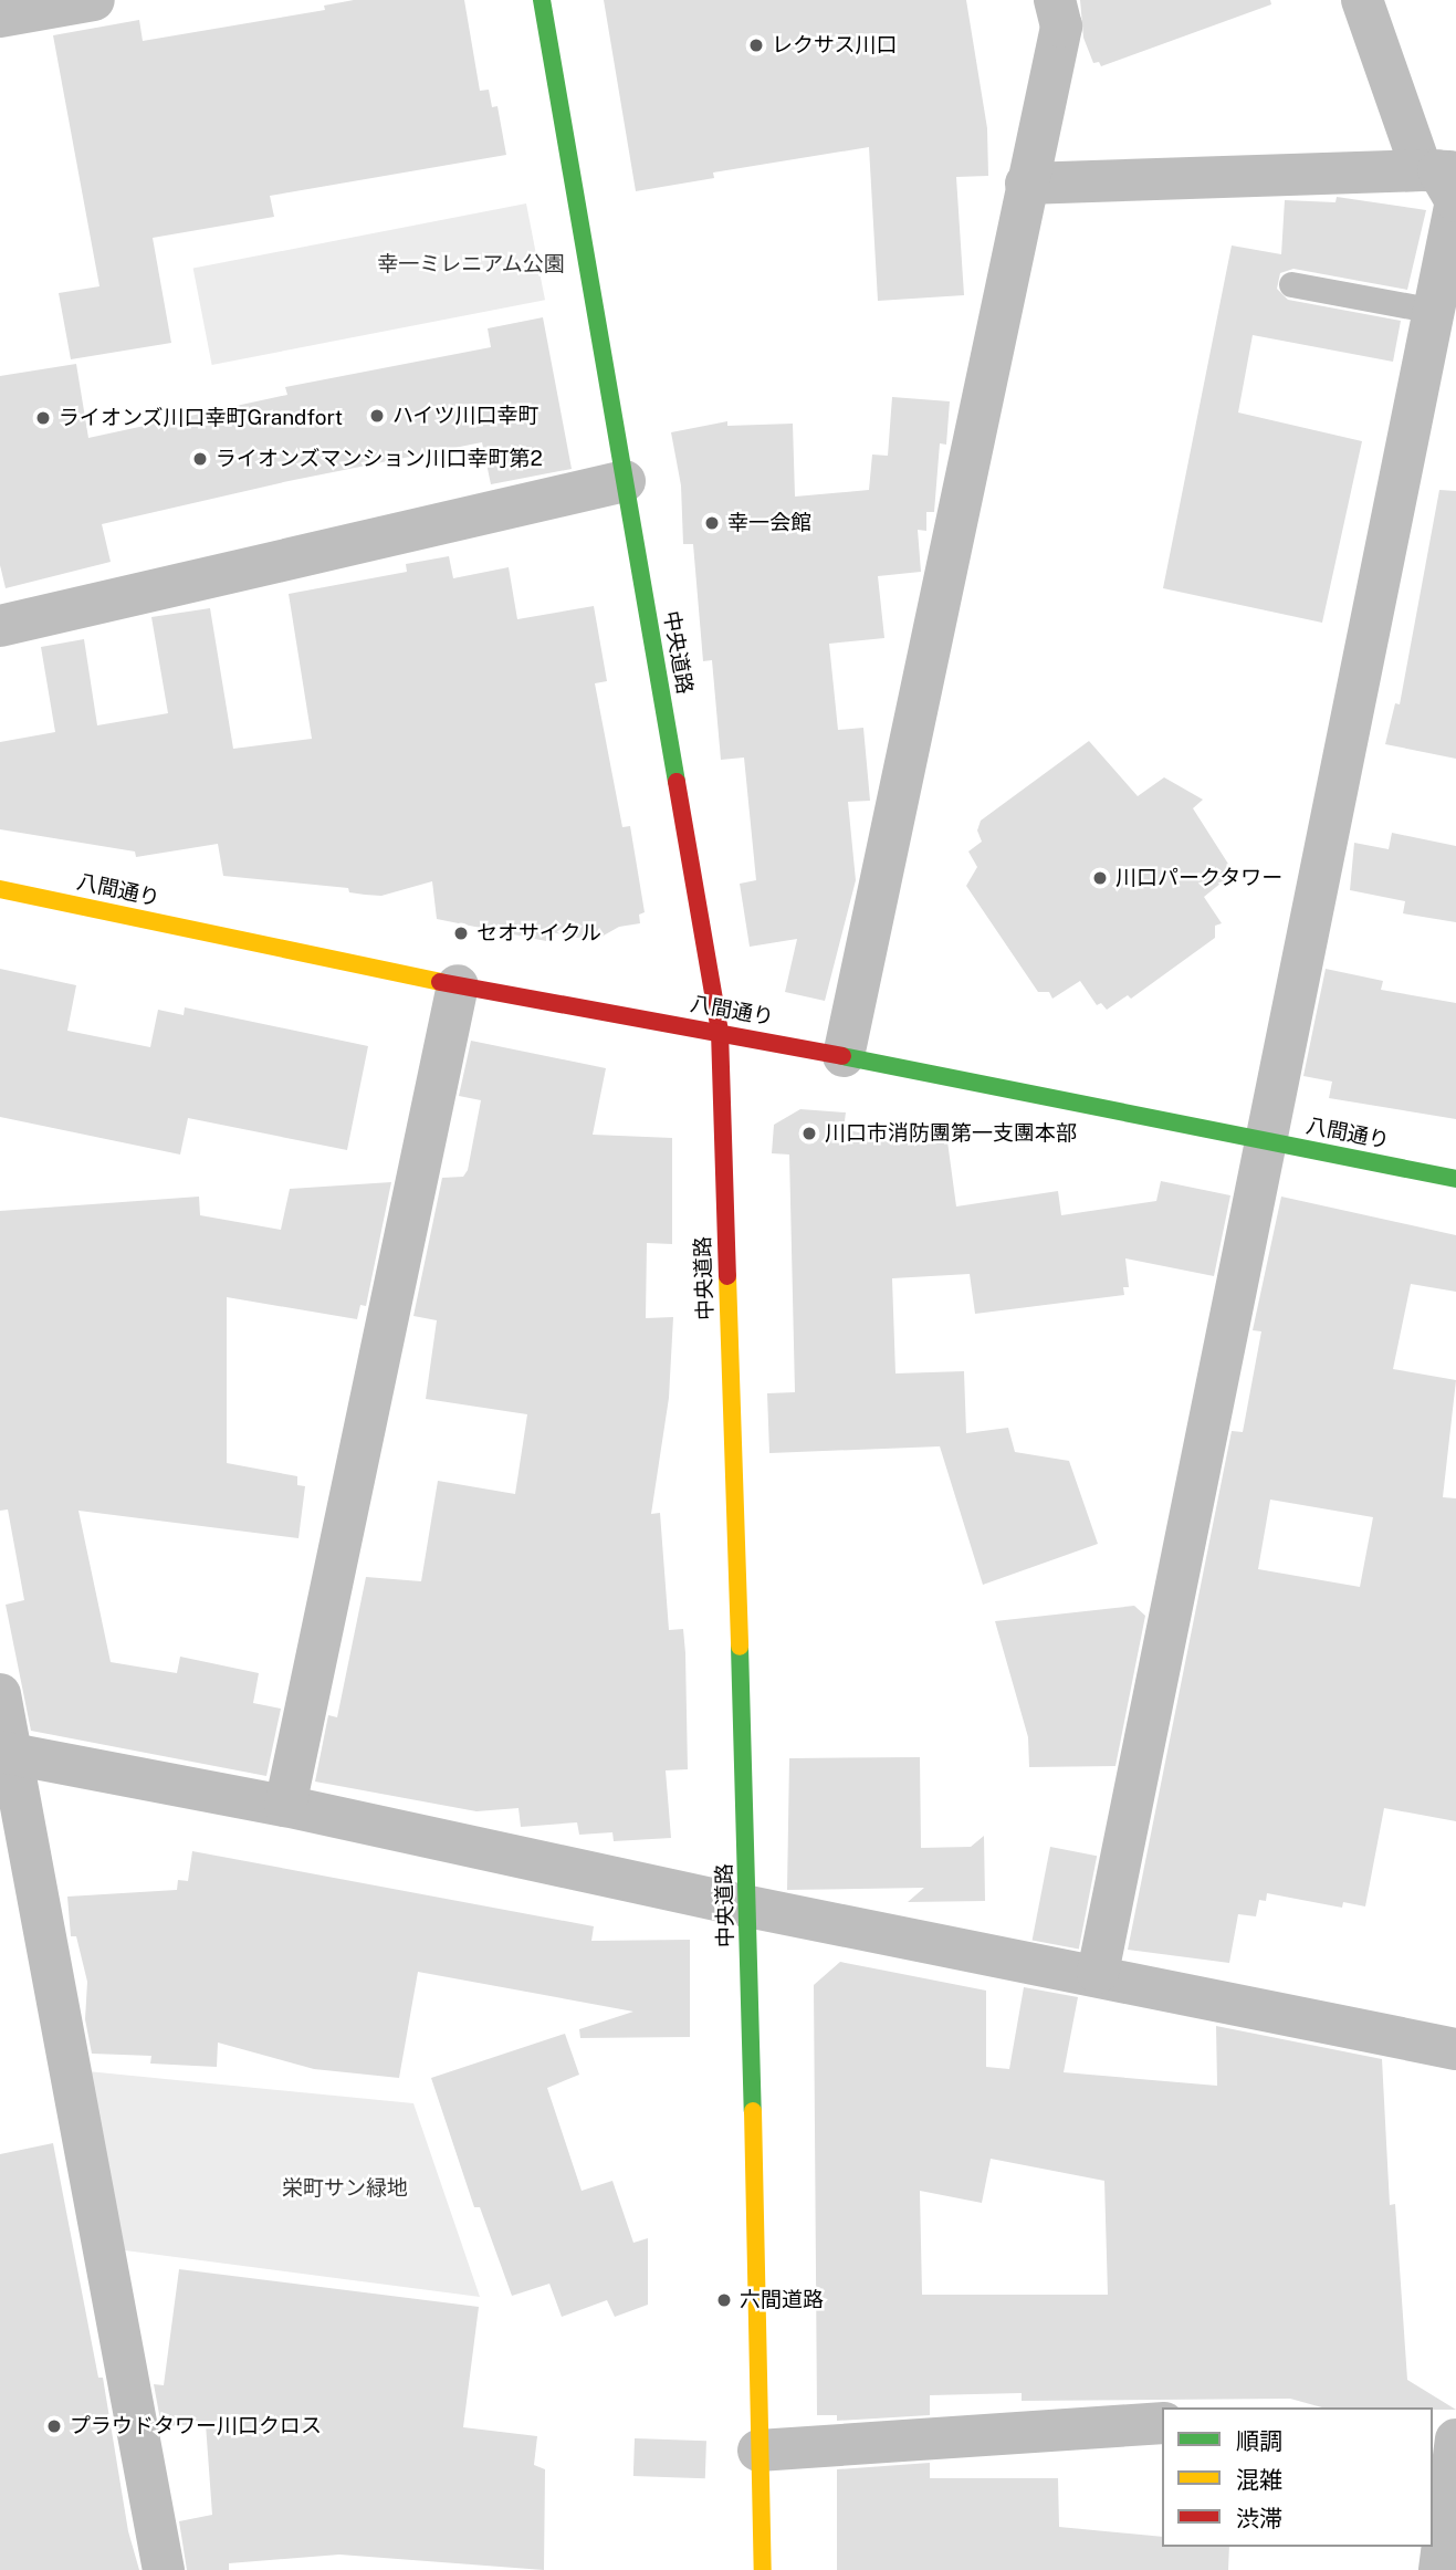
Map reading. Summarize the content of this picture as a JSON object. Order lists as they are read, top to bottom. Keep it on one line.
{"streets":{"main road":["中央道路","八間通り"]},"crossings":[["中央道路","八間通り"]],"parks":["幸一ミレニアム公園","栄町サン緑地"],"places":["レクサス川口","ハイツ川口幸町","ライオンズ川口幸町Grandfort","ライオンズマンション川口幸町第2","幸一会館","川口パークタワー","セオサイクル","川口市消防團第一支團本部","六間道路","プラウドタワー川口クロス"],"legend":["順調","混雑","渋滞"]}
